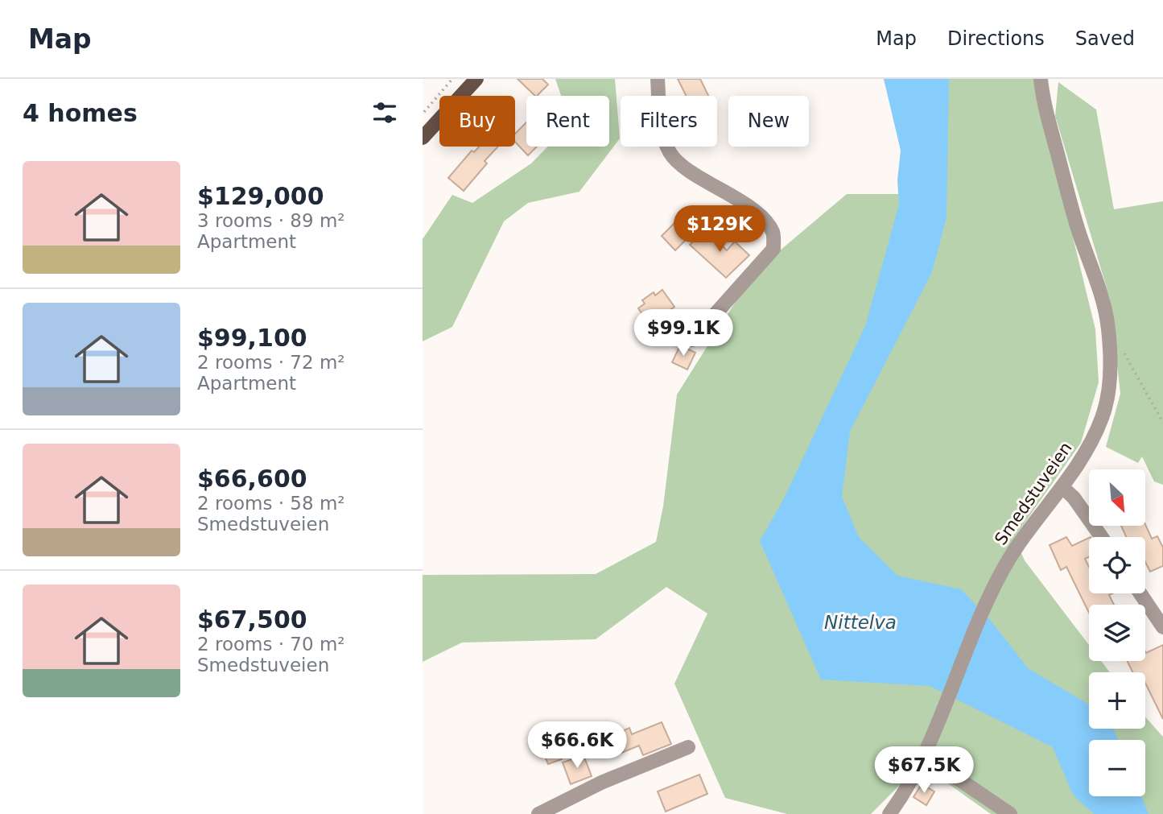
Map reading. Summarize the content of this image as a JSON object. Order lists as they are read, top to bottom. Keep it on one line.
{"streets":{"street":["Smedstuveien"]},"water":["Nittelva"],"north":"bottom right","page":{"header":"Map","nav":["Map","Directions","Saved"],"heading":"4 homes","chip":["Buy","Rent","Filters","New"],"list":[{"name":"$129,000","note":"3 rooms · 89 m² · Apartment"},{"name":"$99,100","note":"2 rooms · 72 m² · Apartment"},{"name":"$66,600","note":"2 rooms · 58 m² · Smedstuveien"},{"name":"$67,500","note":"2 rooms · 70 m² · Smedstuveien"}],"price":["$129K","$99.1K","$66.6K","$67.5K"],"map_buttons":["+","−"]}}
